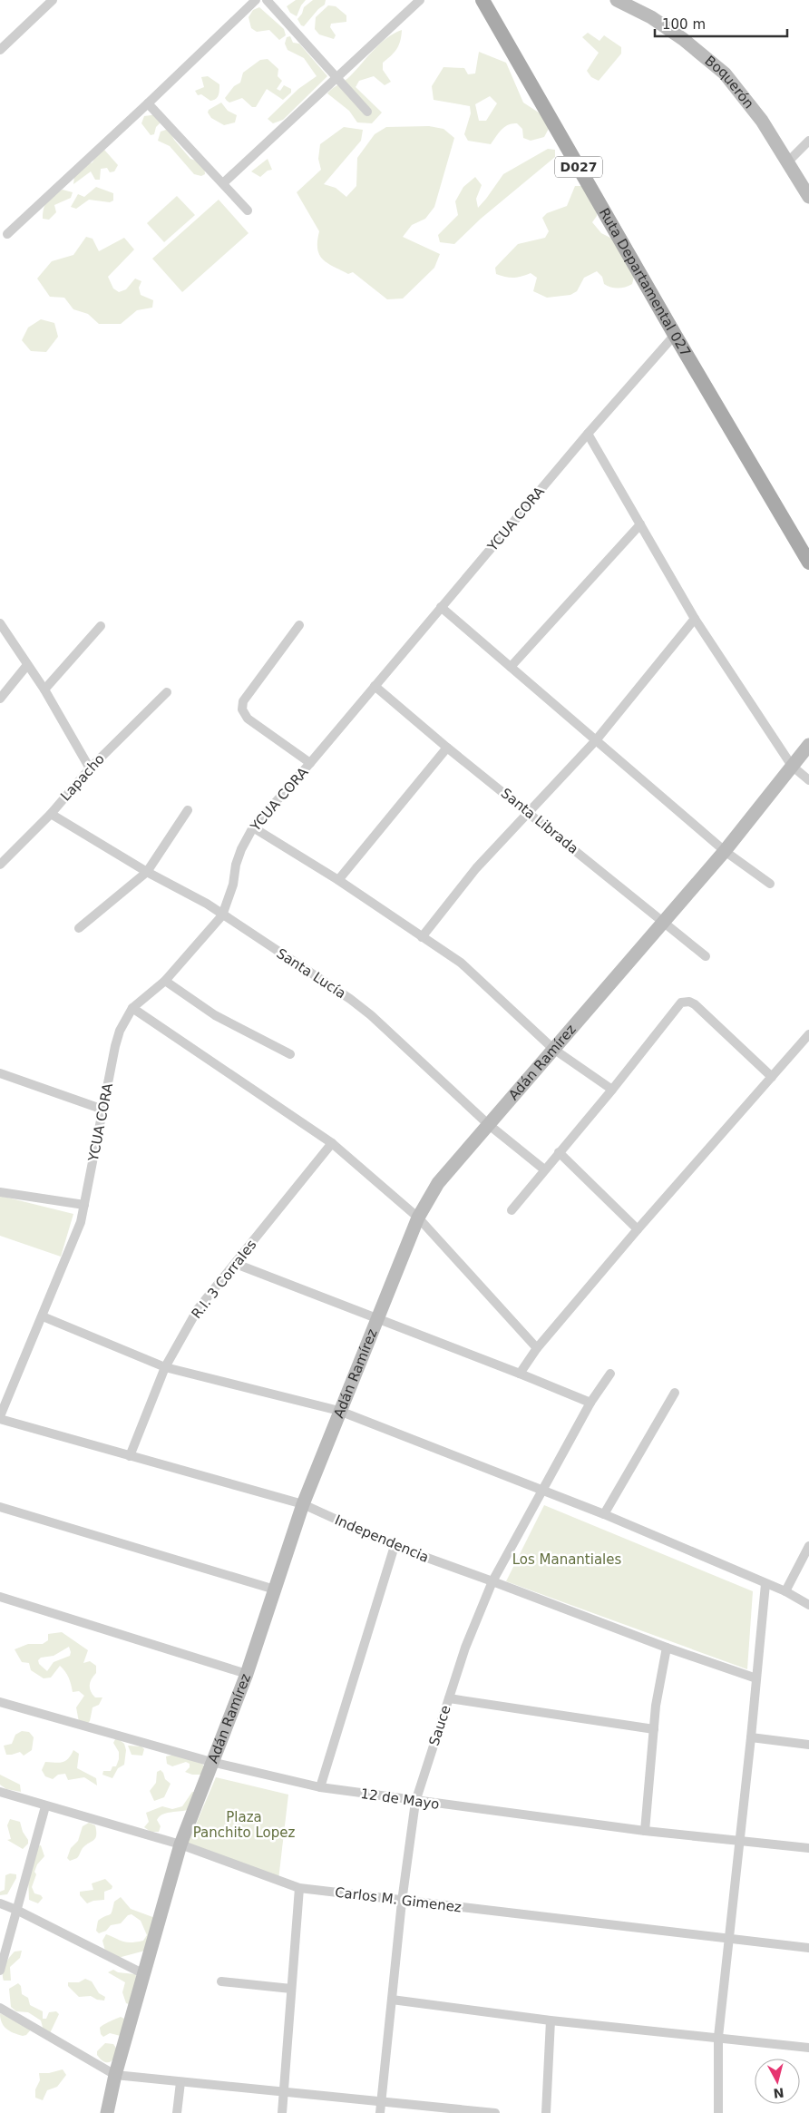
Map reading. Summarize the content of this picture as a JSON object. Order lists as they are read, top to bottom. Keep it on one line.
{"streets":{"main road":["D027","Ruta Departamental 027"],"street":["Boquerón","YCUA CORA","Lapacho","Santa Librada","Santa Lucía","Adán Ramírez","R.I. 3 Corrales","Independencia","Sauce","12 de Mayo","Carlos M. Gimenez"]},"crossings":[["Ruta Departamental 027","YCUA CORA"],["YCUA CORA","Santa Librada"],["YCUA CORA","Santa Lucía"],["Lapacho","Santa Lucía"],["Santa Librada","Adán Ramírez"],["Santa Lucía","Adán Ramírez"],["Adán Ramírez","Independencia"],["Adán Ramírez","12 de Mayo"],["Adán Ramírez","Carlos M. Gimenez"],["R.I. 3 Corrales","Independencia"],["Independencia","Sauce"],["Sauce","12 de Mayo"],["Sauce","Carlos M. Gimenez"]],"parks":["Los Manantiales","Plaza Panchito Lopez"],"scale_bar":"100 m","north":"bottom"}
